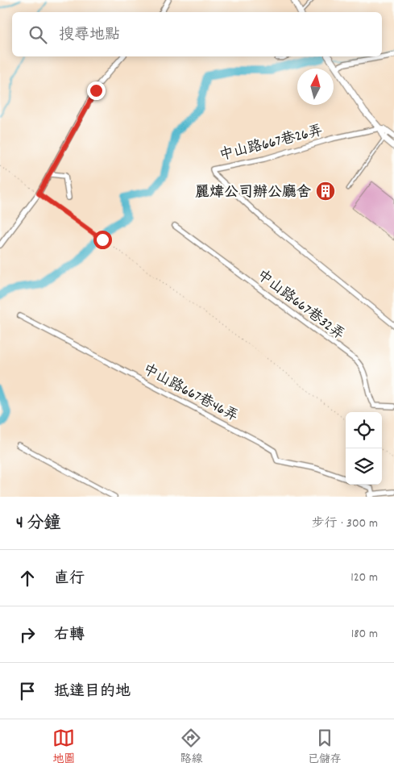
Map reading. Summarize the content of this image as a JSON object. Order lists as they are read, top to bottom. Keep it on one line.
{"streets":{"street":["中山路667巷26弄","中山路667巷32弄","中山路667巷46弄"]},"places":{"building":["麗煒公司辦公廳舍"]},"north":"top","page":{"search":"搜尋地點","heading":["4 分鐘","步行 · 300 m"],"list":[["直行","120 m"],["右轉","180 m"],"抵達目的地"],"nav":["地圖","路線","已儲存"]}}
